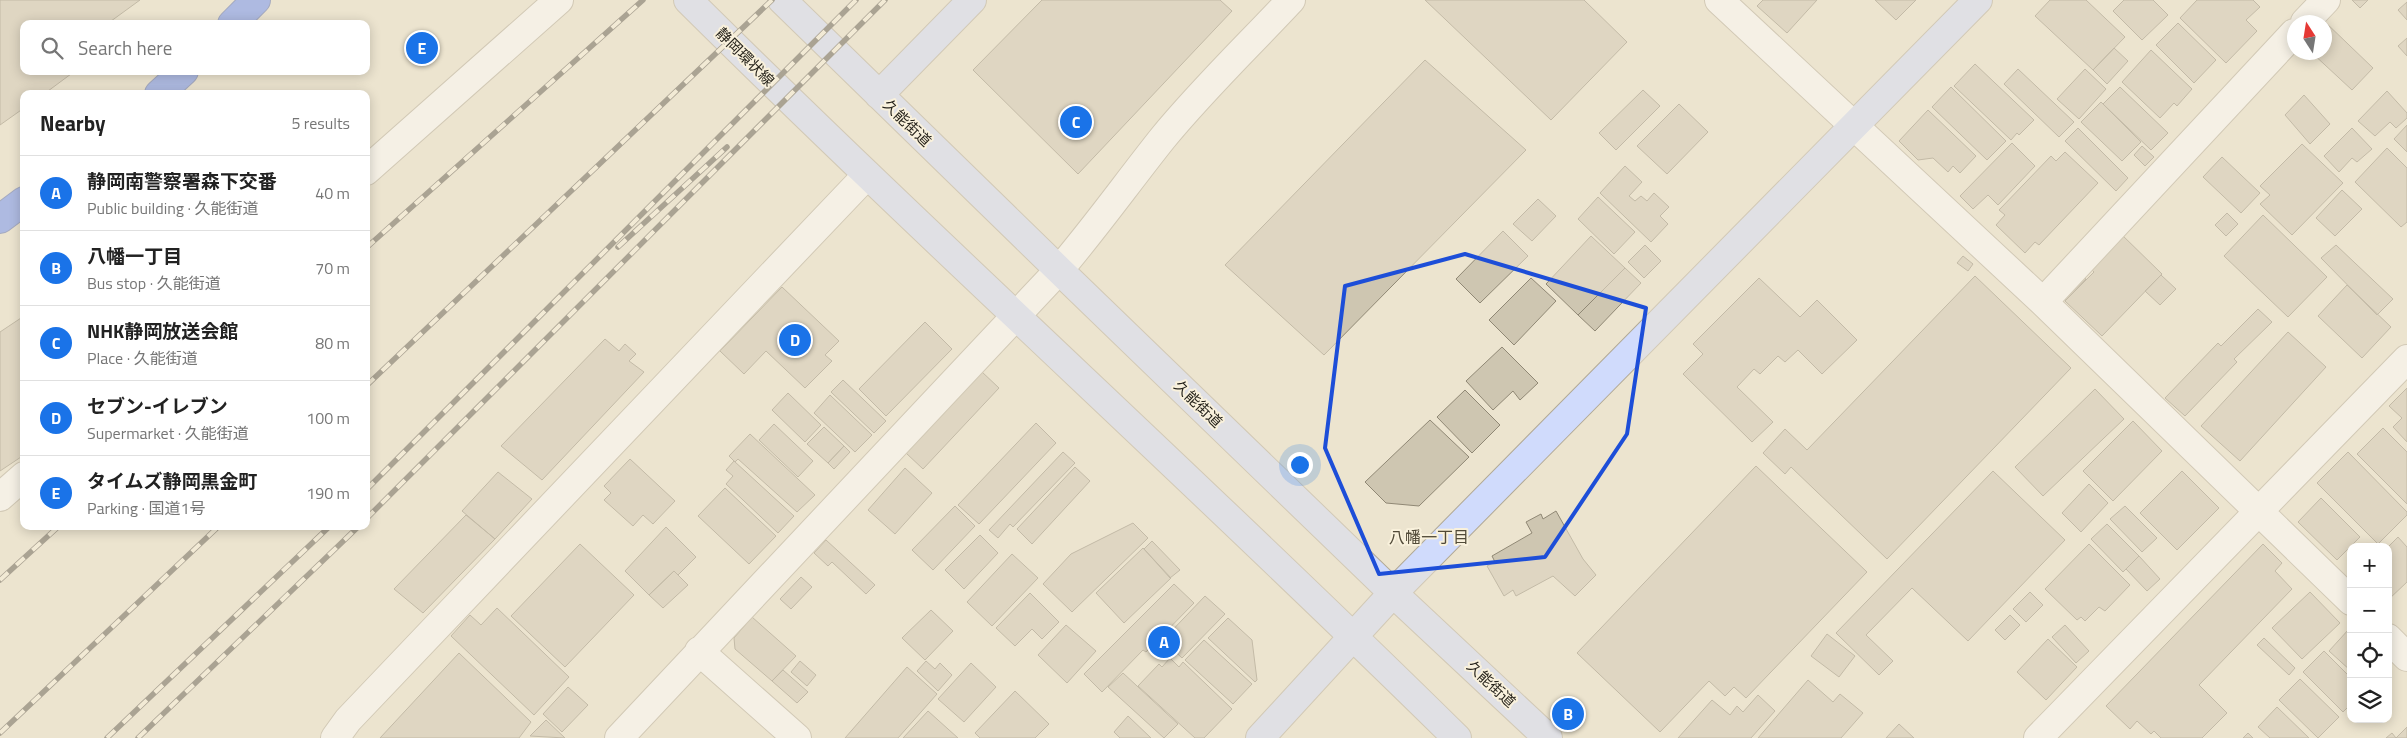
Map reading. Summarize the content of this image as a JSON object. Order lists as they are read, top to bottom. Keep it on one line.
{"streets":{"main road":["静岡環状線","久能街道"]},"districts":["八幡一丁目"],"north":"top","page":{"search":"Search here","pins":["E","C","D","A","B"],"heading":["Nearby","5 results"],"list":[{"mark":"A","name":"静岡南警察署森下交番","note":"Public building · 久能街道","value":"40 m"},{"mark":"B","name":"八幡一丁目","note":"Bus stop · 久能街道","value":"70 m"},{"mark":"C","name":"NHK静岡放送会館","note":"Place · 久能街道","value":"80 m"},{"mark":"D","name":"セブン-イレブン","note":"Supermarket · 久能街道","value":"100 m"},{"mark":"E","name":"タイムズ静岡黒金町","note":"Parking · 国道1号","value":"190 m"}],"map_buttons":["+","−"]}}
